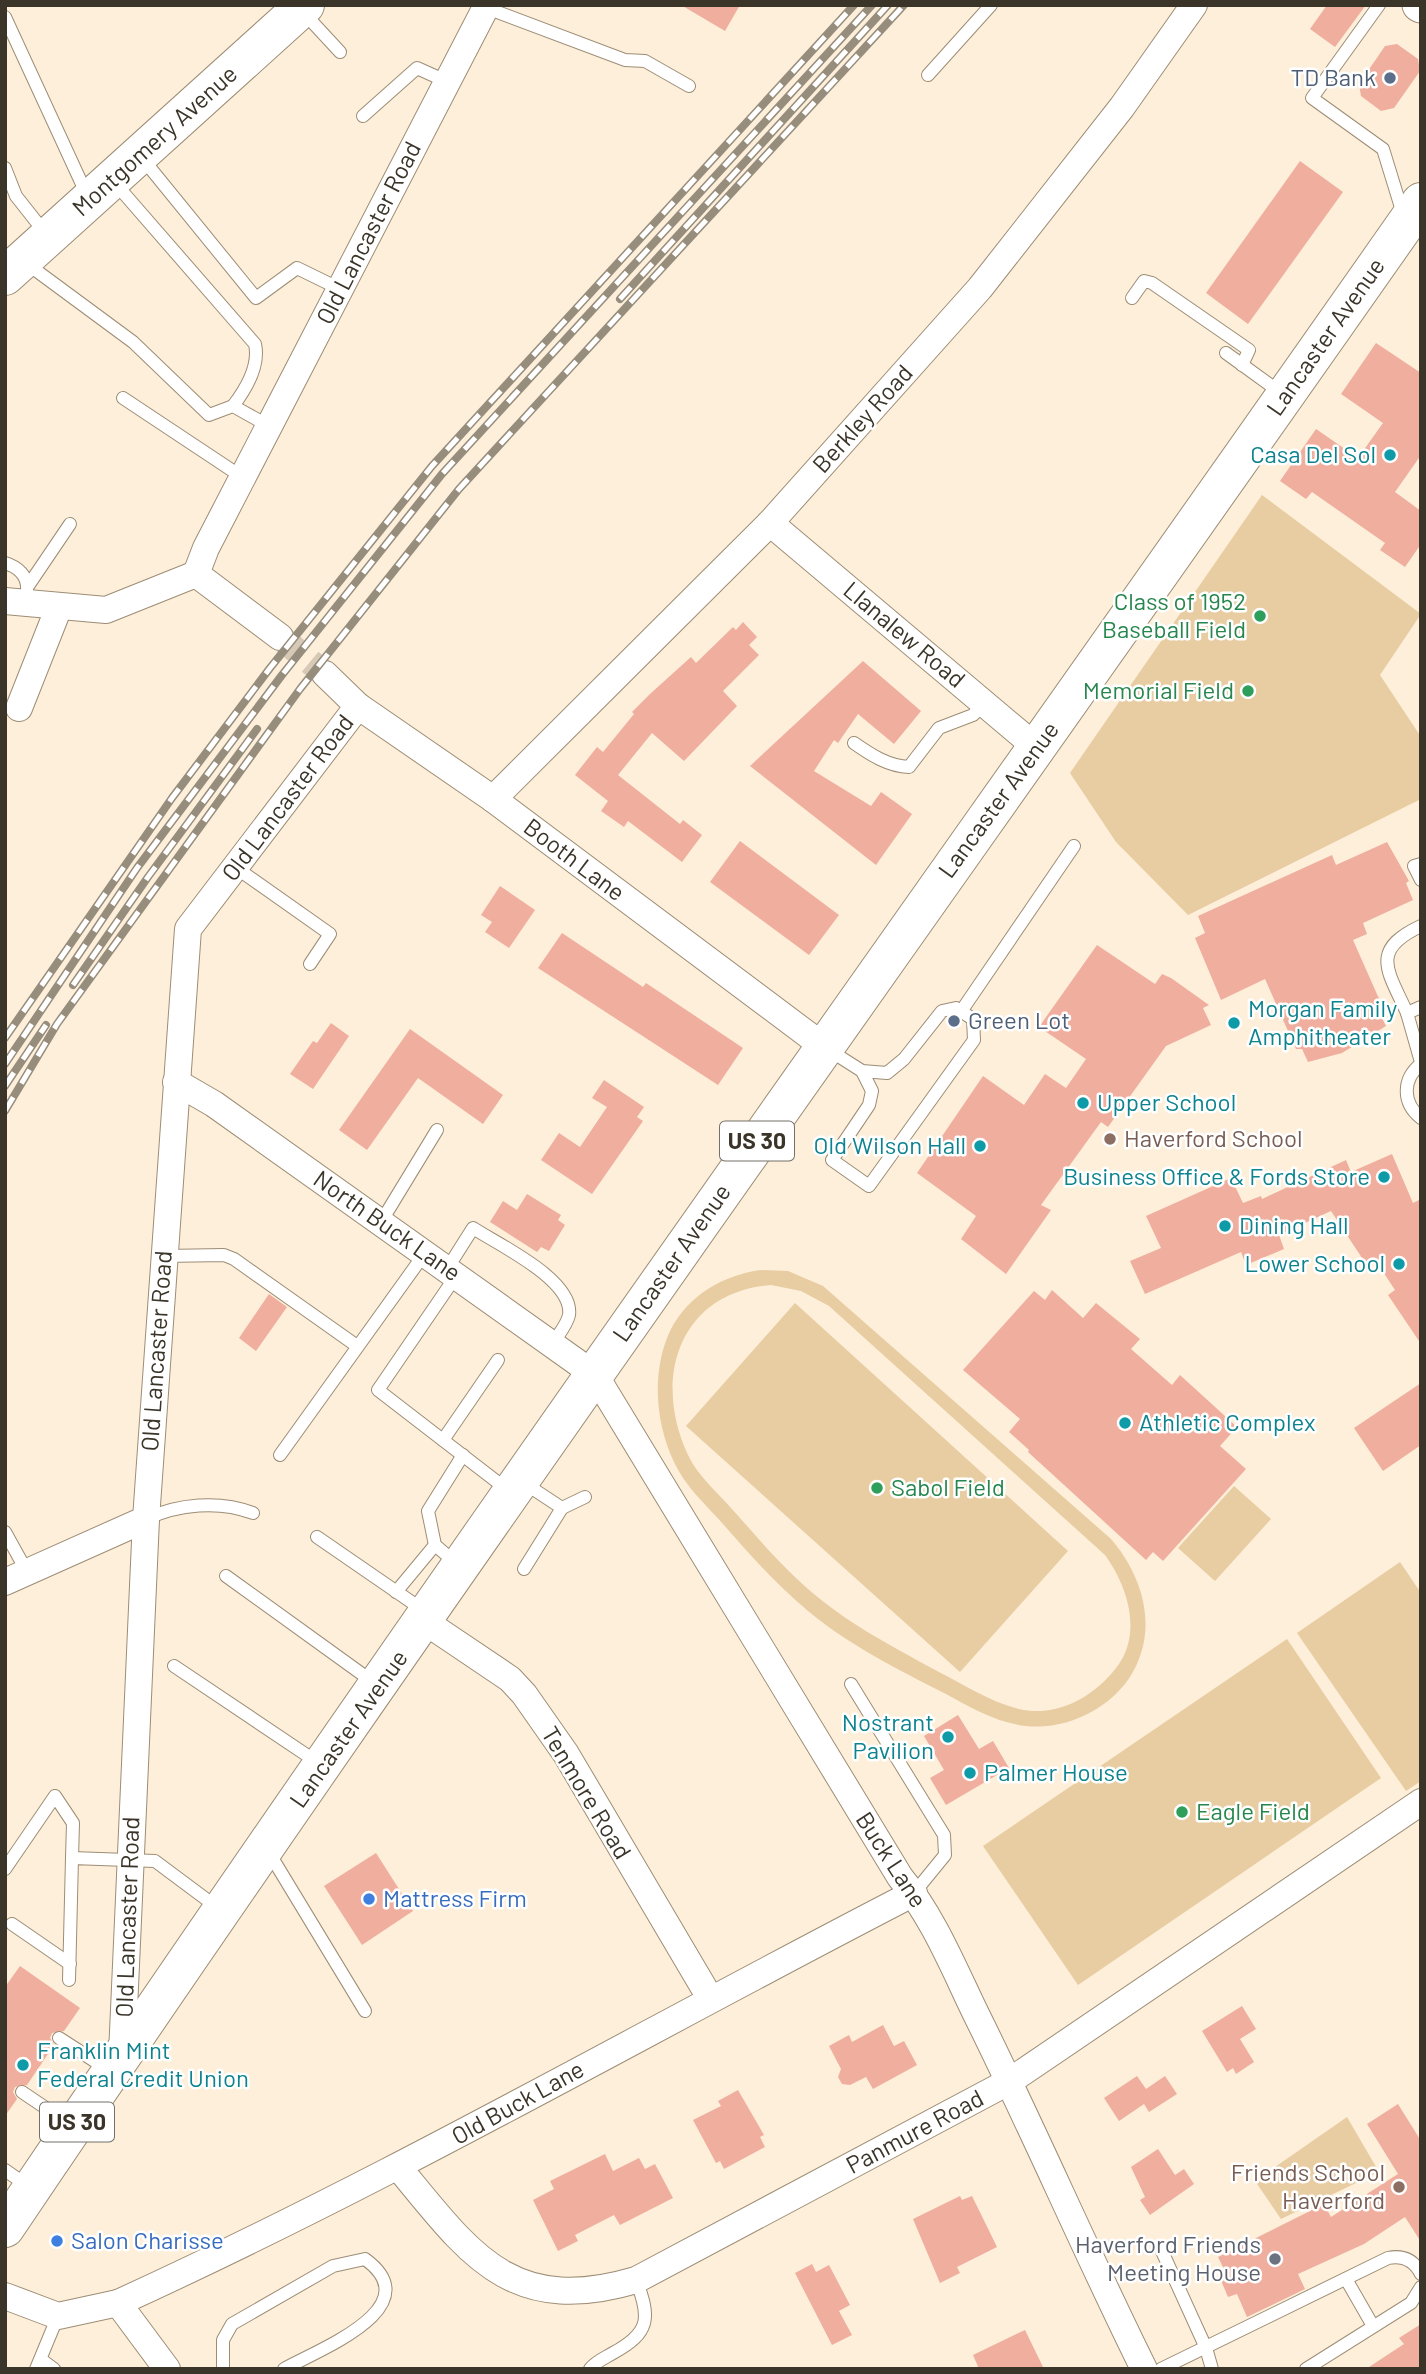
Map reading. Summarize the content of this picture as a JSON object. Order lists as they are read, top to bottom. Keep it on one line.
{"streets":{"main road":["Montgomery Avenue","Lancaster Avenue","US 30"],"street":["Old Lancaster Road","Berkley Road","Llanalew Road","Booth Lane","North Buck Lane","Tenmore Road","Buck Lane","Old Buck Lane","Panmure Road"]},"crossings":[["Old Lancaster Road","Lancaster Avenue"],["Old Lancaster Road","Booth Lane"],["Old Lancaster Road","North Buck Lane"],["Lancaster Avenue","Llanalew Road"],["Lancaster Avenue","Booth Lane"],["Lancaster Avenue","North Buck Lane"],["Lancaster Avenue","Tenmore Road"],["Lancaster Avenue","Buck Lane"],["Berkley Road","Llanalew Road"],["Berkley Road","Booth Lane"],["North Buck Lane","Buck Lane"],["Tenmore Road","Old Buck Lane"],["Buck Lane","Old Buck Lane"],["Buck Lane","Panmure Road"],["Old Buck Lane","Panmure Road"]],"places":["TD Bank","Casa Del Sol","Class of 1952 Baseball Field","Memorial Field","Green Lot","Morgan Family Amphitheater","Upper School","Haverford School","Old Wilson Hall","Business Office & Fords Store","Dining Hall","Lower School","Athletic Complex","Sabol Field","Nostrant Pavilion","Palmer House","Eagle Field","Mattress Firm","Franklin Mint Federal Credit Union","Friends School Haverford","Salon Charisse","Haverford Friends Meeting House"]}
